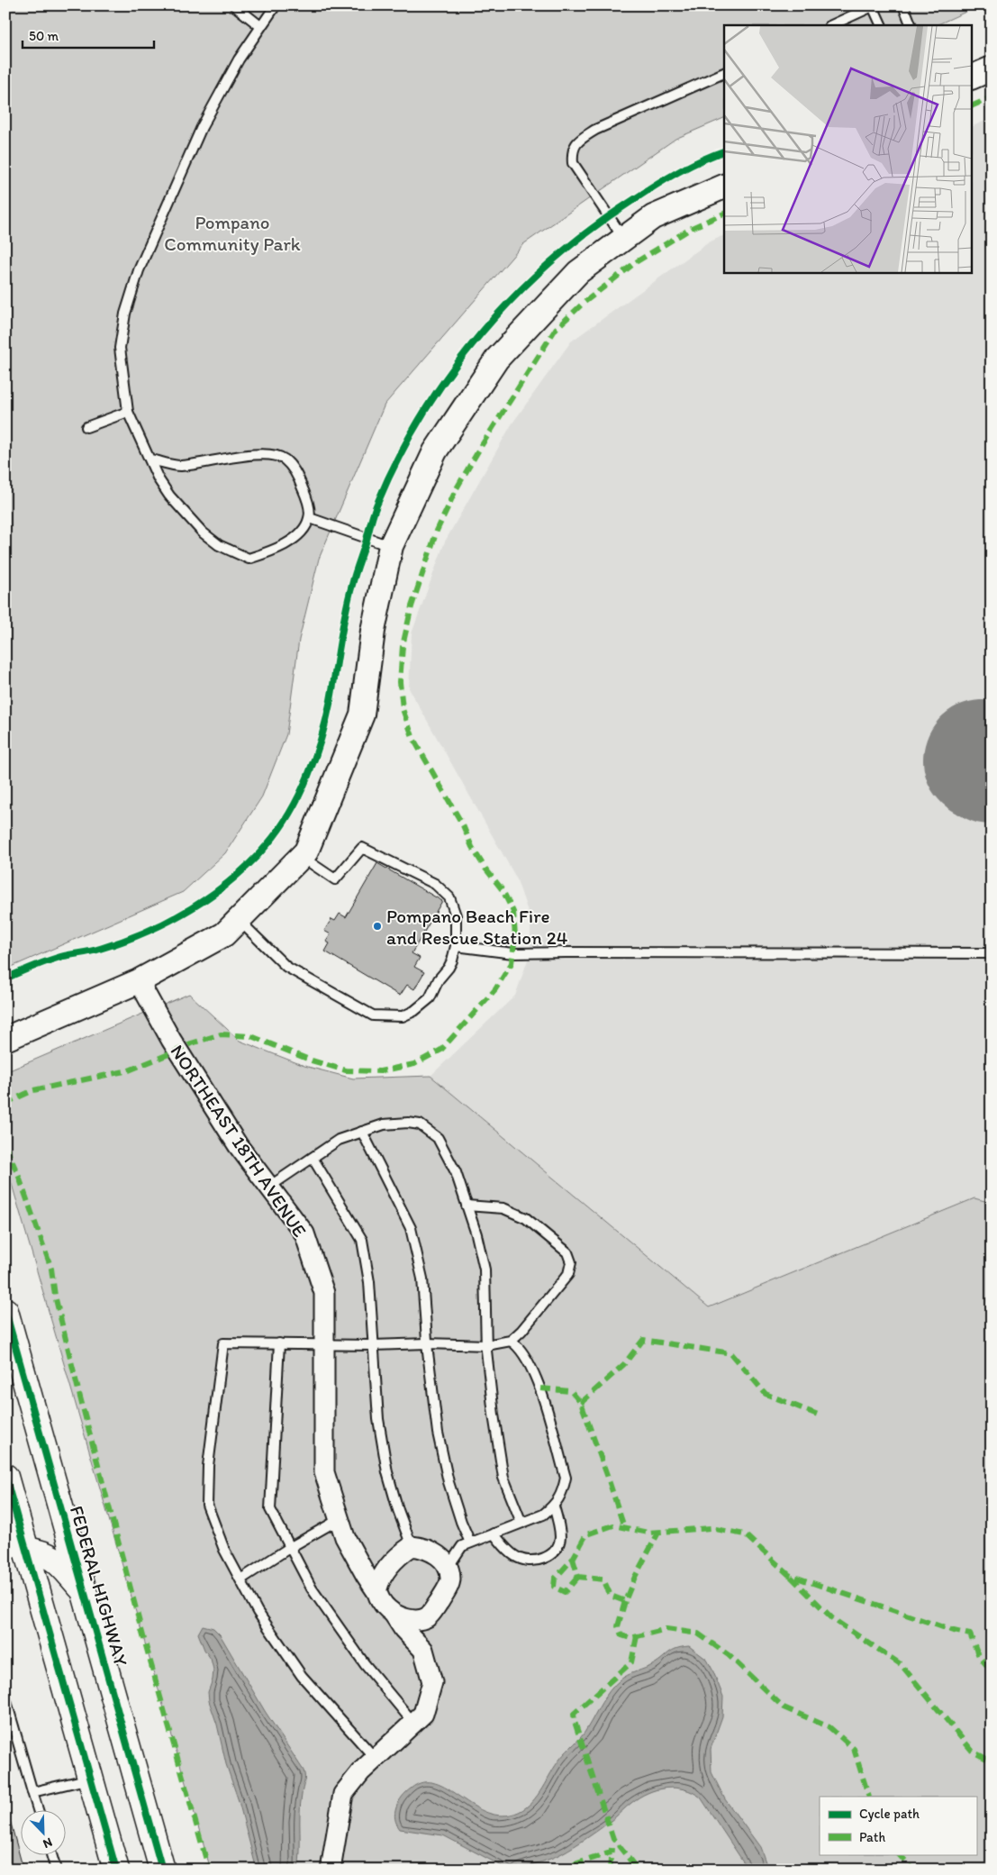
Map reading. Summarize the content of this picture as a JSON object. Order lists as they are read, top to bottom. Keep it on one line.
{"streets":{"main road":["FEDERAL HIGHWAY"],"street":["NORTHEAST 18TH AVENUE"]},"parks":["Pompano Community Park"],"places":["Pompano Beach Fire and Rescue Station 24"],"legend":["Cycle path","Path"],"scale_bar":"50 m","north":"bottom right"}
